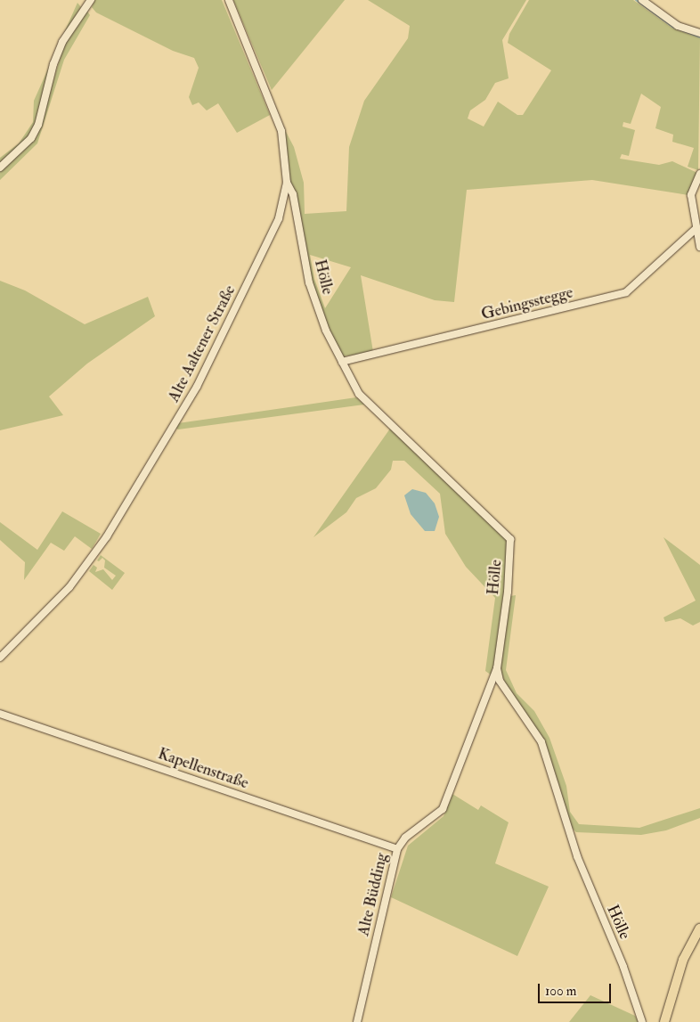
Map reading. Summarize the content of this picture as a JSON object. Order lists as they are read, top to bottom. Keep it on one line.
{"streets":{"street":["Hölle","Gebingsstegge","Alte Aaltener Straße","Kapellenstraße","Alte Büdding"]},"crossings":[["Hölle","Gebingsstegge"],["Hölle","Alte Aaltener Straße"],["Hölle","Alte Büdding"],["Kapellenstraße","Alte Büdding"]],"scale_bar":"100 m"}
